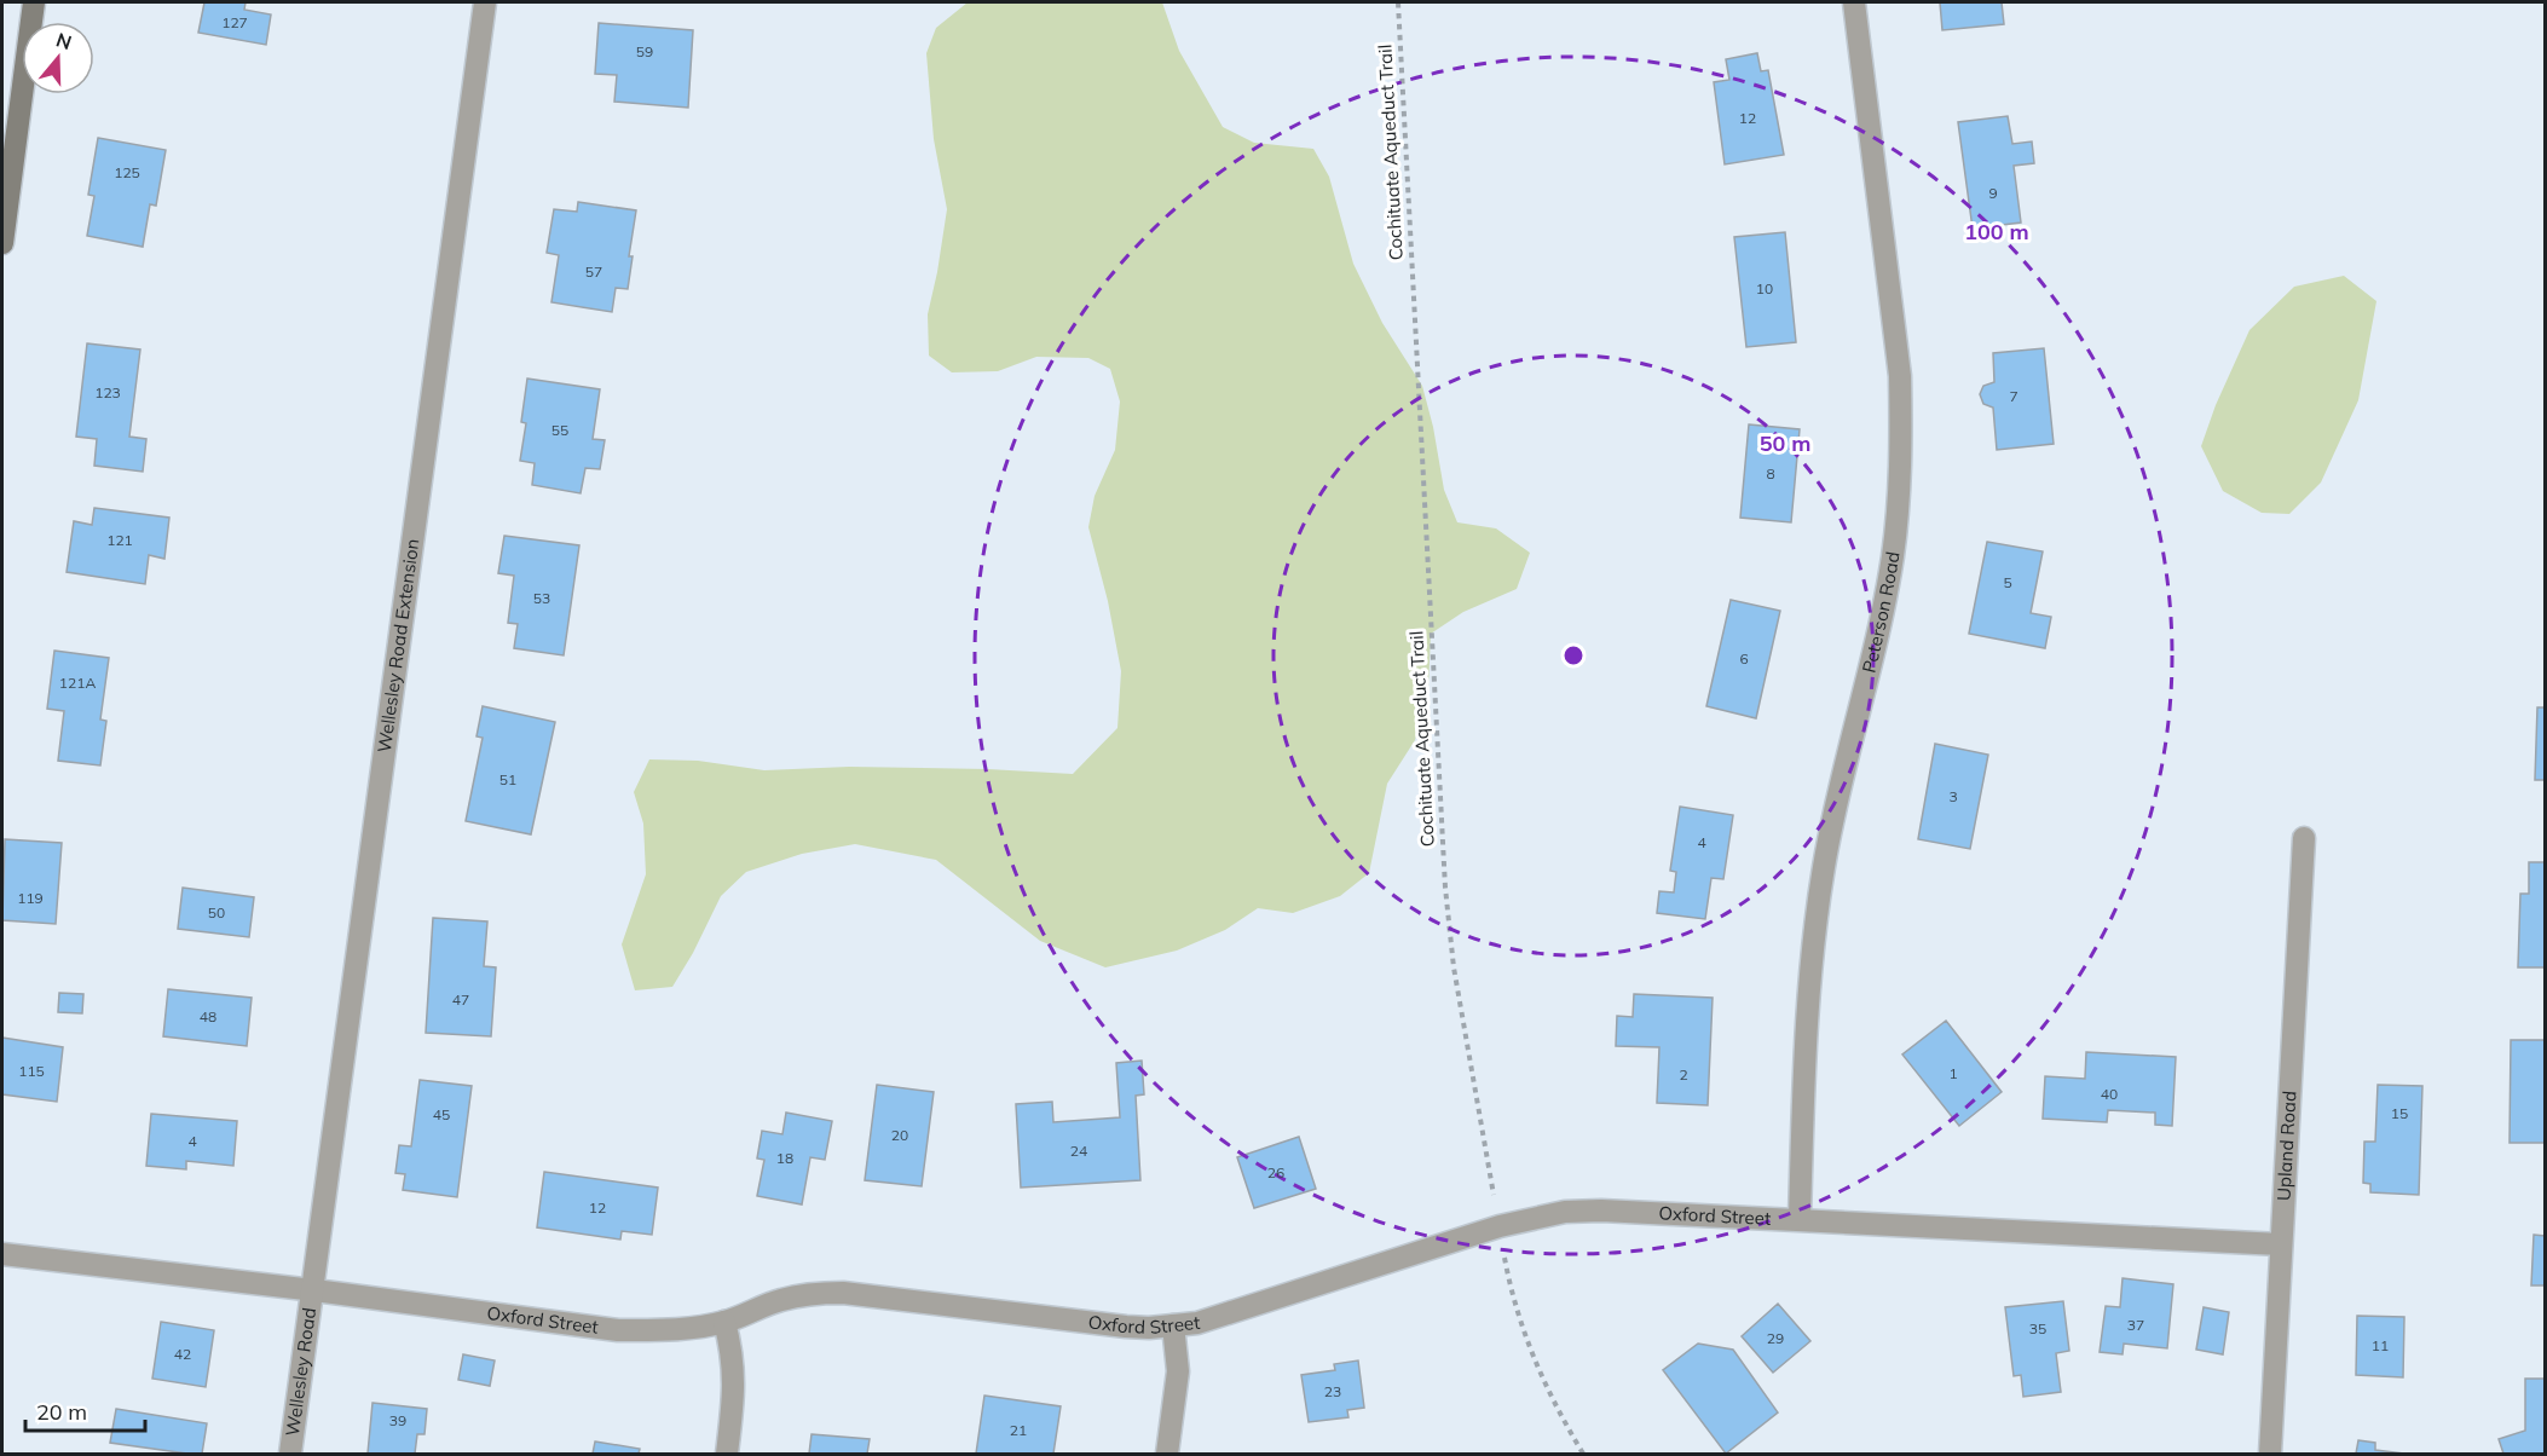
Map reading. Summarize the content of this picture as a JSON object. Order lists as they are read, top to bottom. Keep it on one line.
{"streets":{"street":["Peterson Road","Wellesley Road Extension","Upland Road","Oxford Street","Wellesley Road"],"path":["Cochituate Aqueduct Trail"]},"crossings":[["Cochituate Aqueduct Trail","Oxford Street"],["Peterson Road","Oxford Street"],["Wellesley Road Extension","Oxford Street"],["Wellesley Road Extension","Wellesley Road"],["Upland Road","Oxford Street"],["Oxford Street","Wellesley Road"]],"house_numbers":["127","59","12","125","9","57","10","123","7","55","8","121","5","53","6","121A","51","3","4","119","50","47","48","115","1","2","40","15","45","20","4","24","18","26","12","37","35","29","11","42","23","39","21"],"scale_bar":"20 m","north":"top","rings":["100 m","50 m"]}
